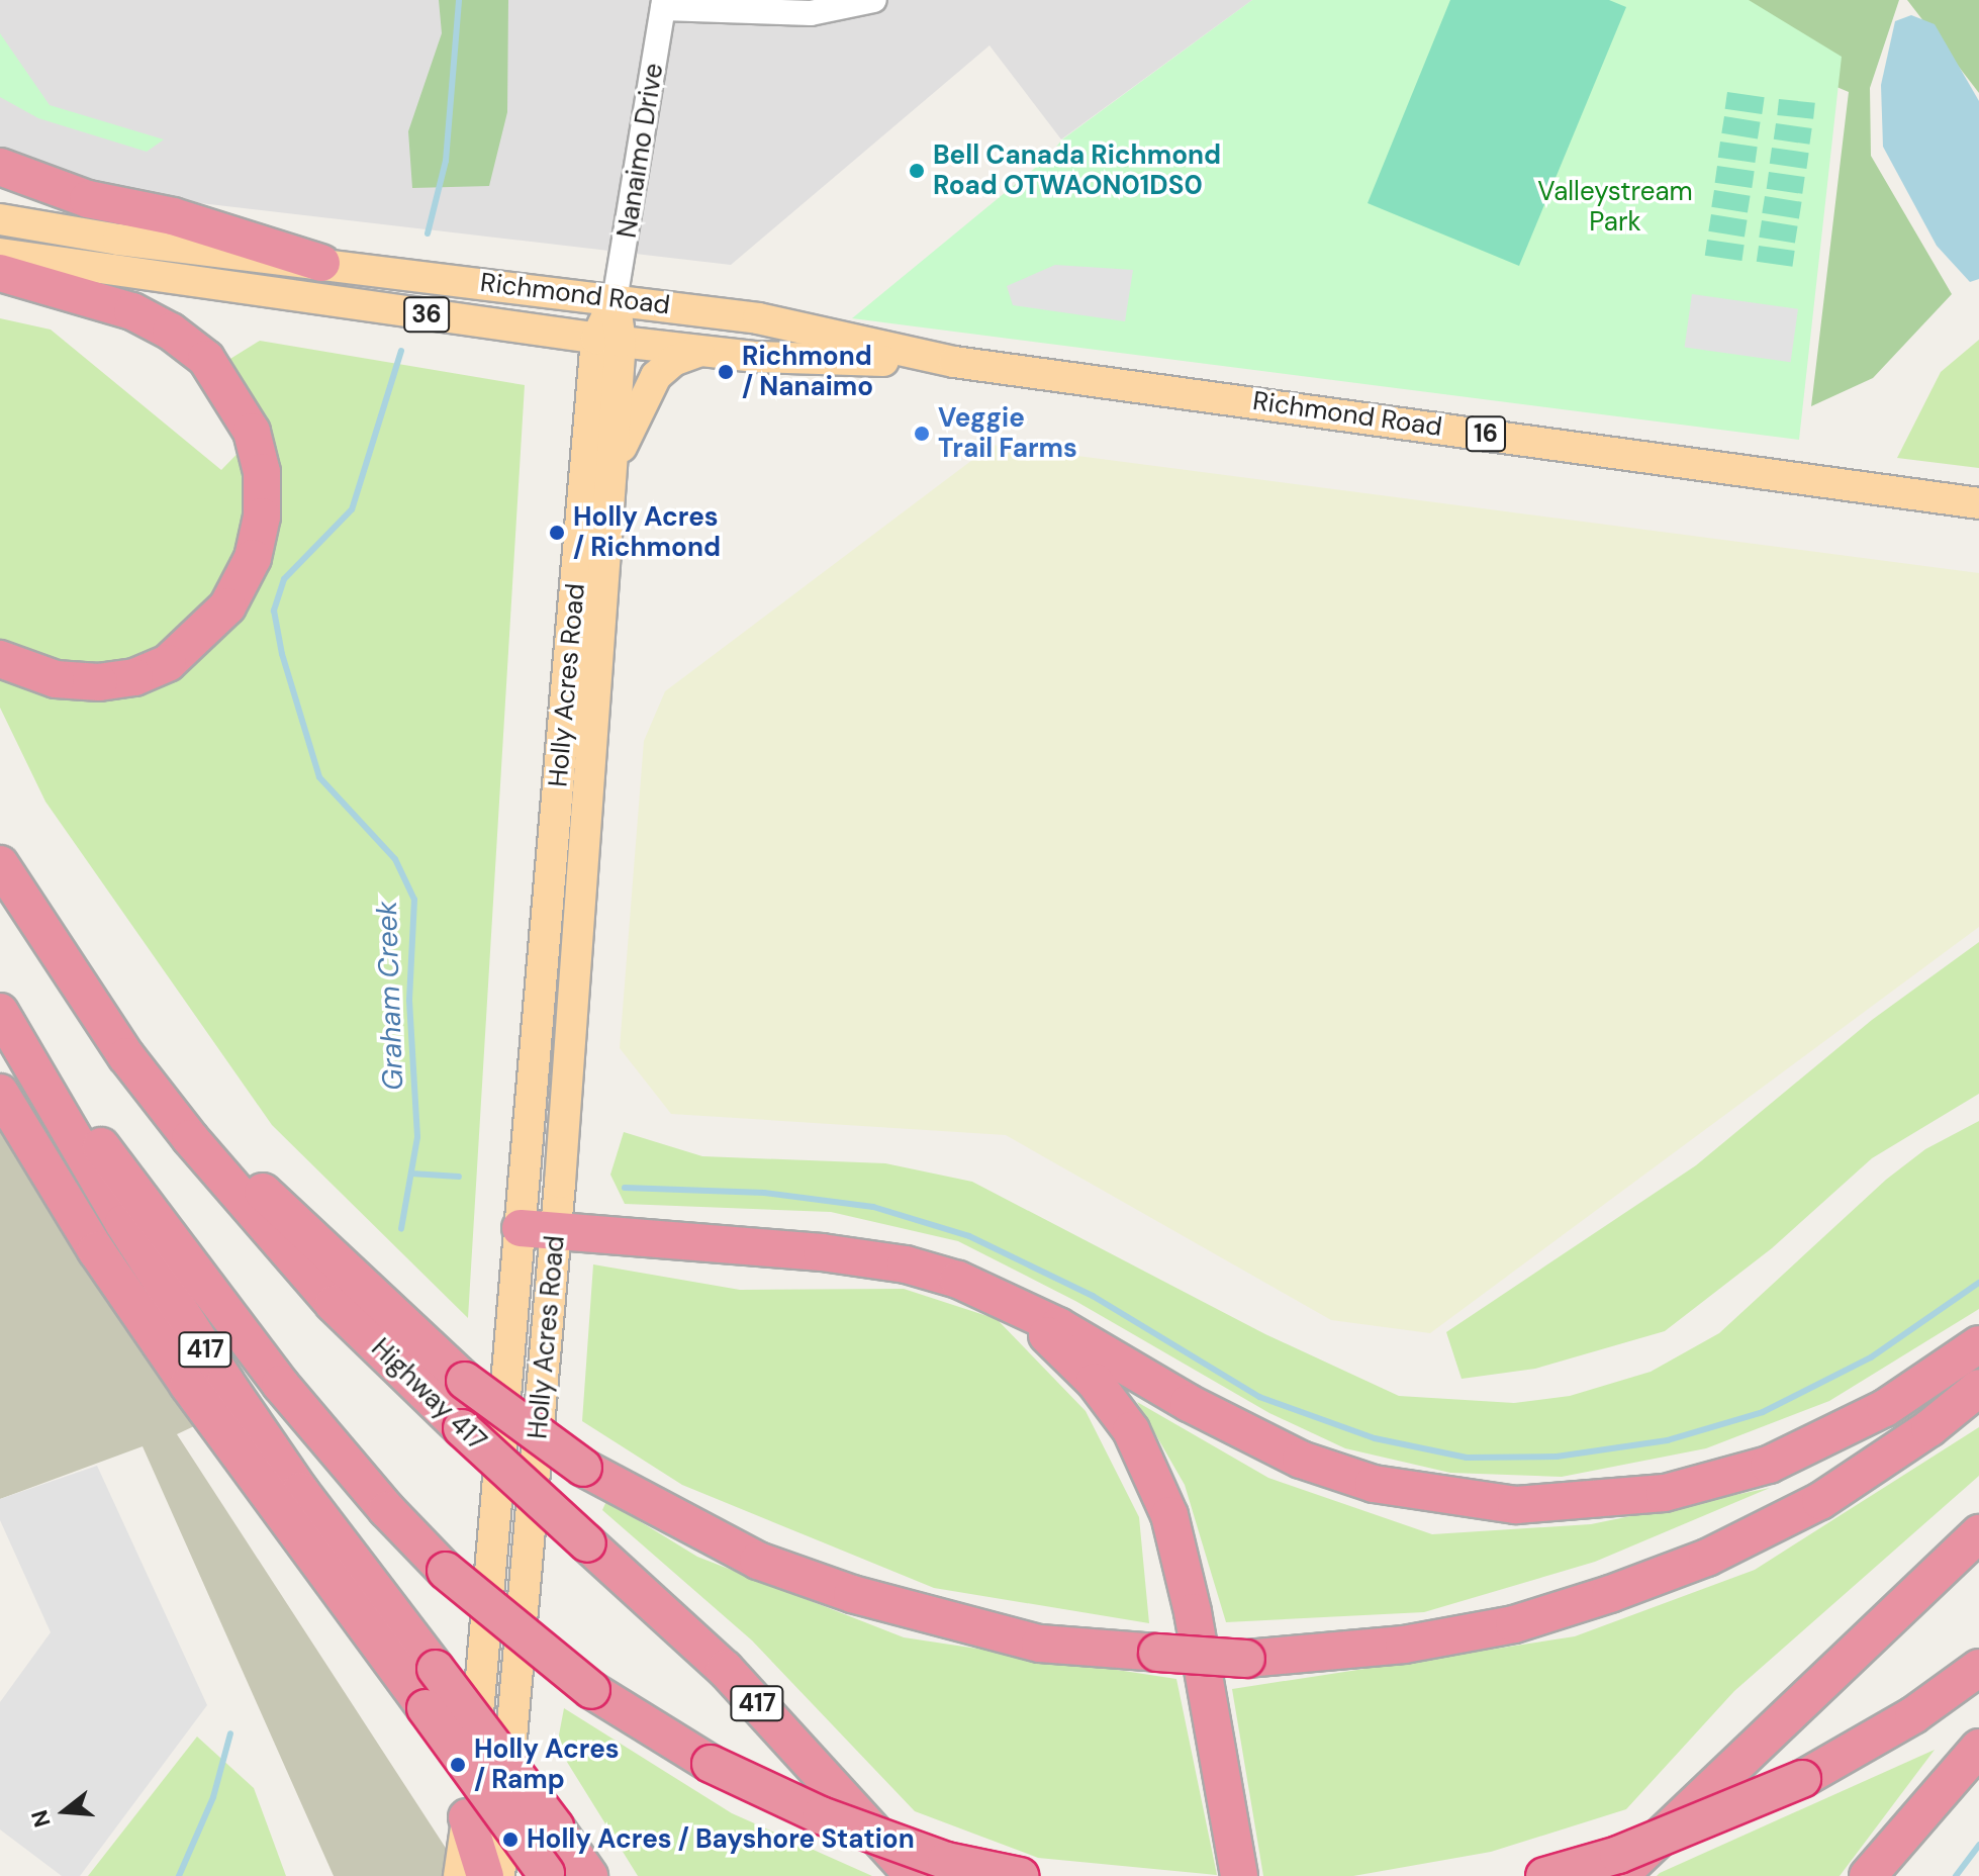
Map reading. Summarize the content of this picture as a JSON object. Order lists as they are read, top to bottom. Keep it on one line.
{"streets":{"highway":["417","Highway 417"],"main road":["Richmond Road","36","16","Holly Acres Road"],"street":["Nanaimo Drive"]},"crossings":[["Nanaimo Drive","Richmond Road"],["Nanaimo Drive","Holly Acres Road"],["Richmond Road","Holly Acres Road"]],"water":["Graham Creek"],"parks":["Valleystream Park"],"places":["Bell Canada Richmond Road OTWAON01DS0","Richmond / Nanaimo","Veggie Trail Farms","Holly Acres / Richmond","Holly Acres / Ramp","Holly Acres / Bayshore Station"],"north":"left"}
